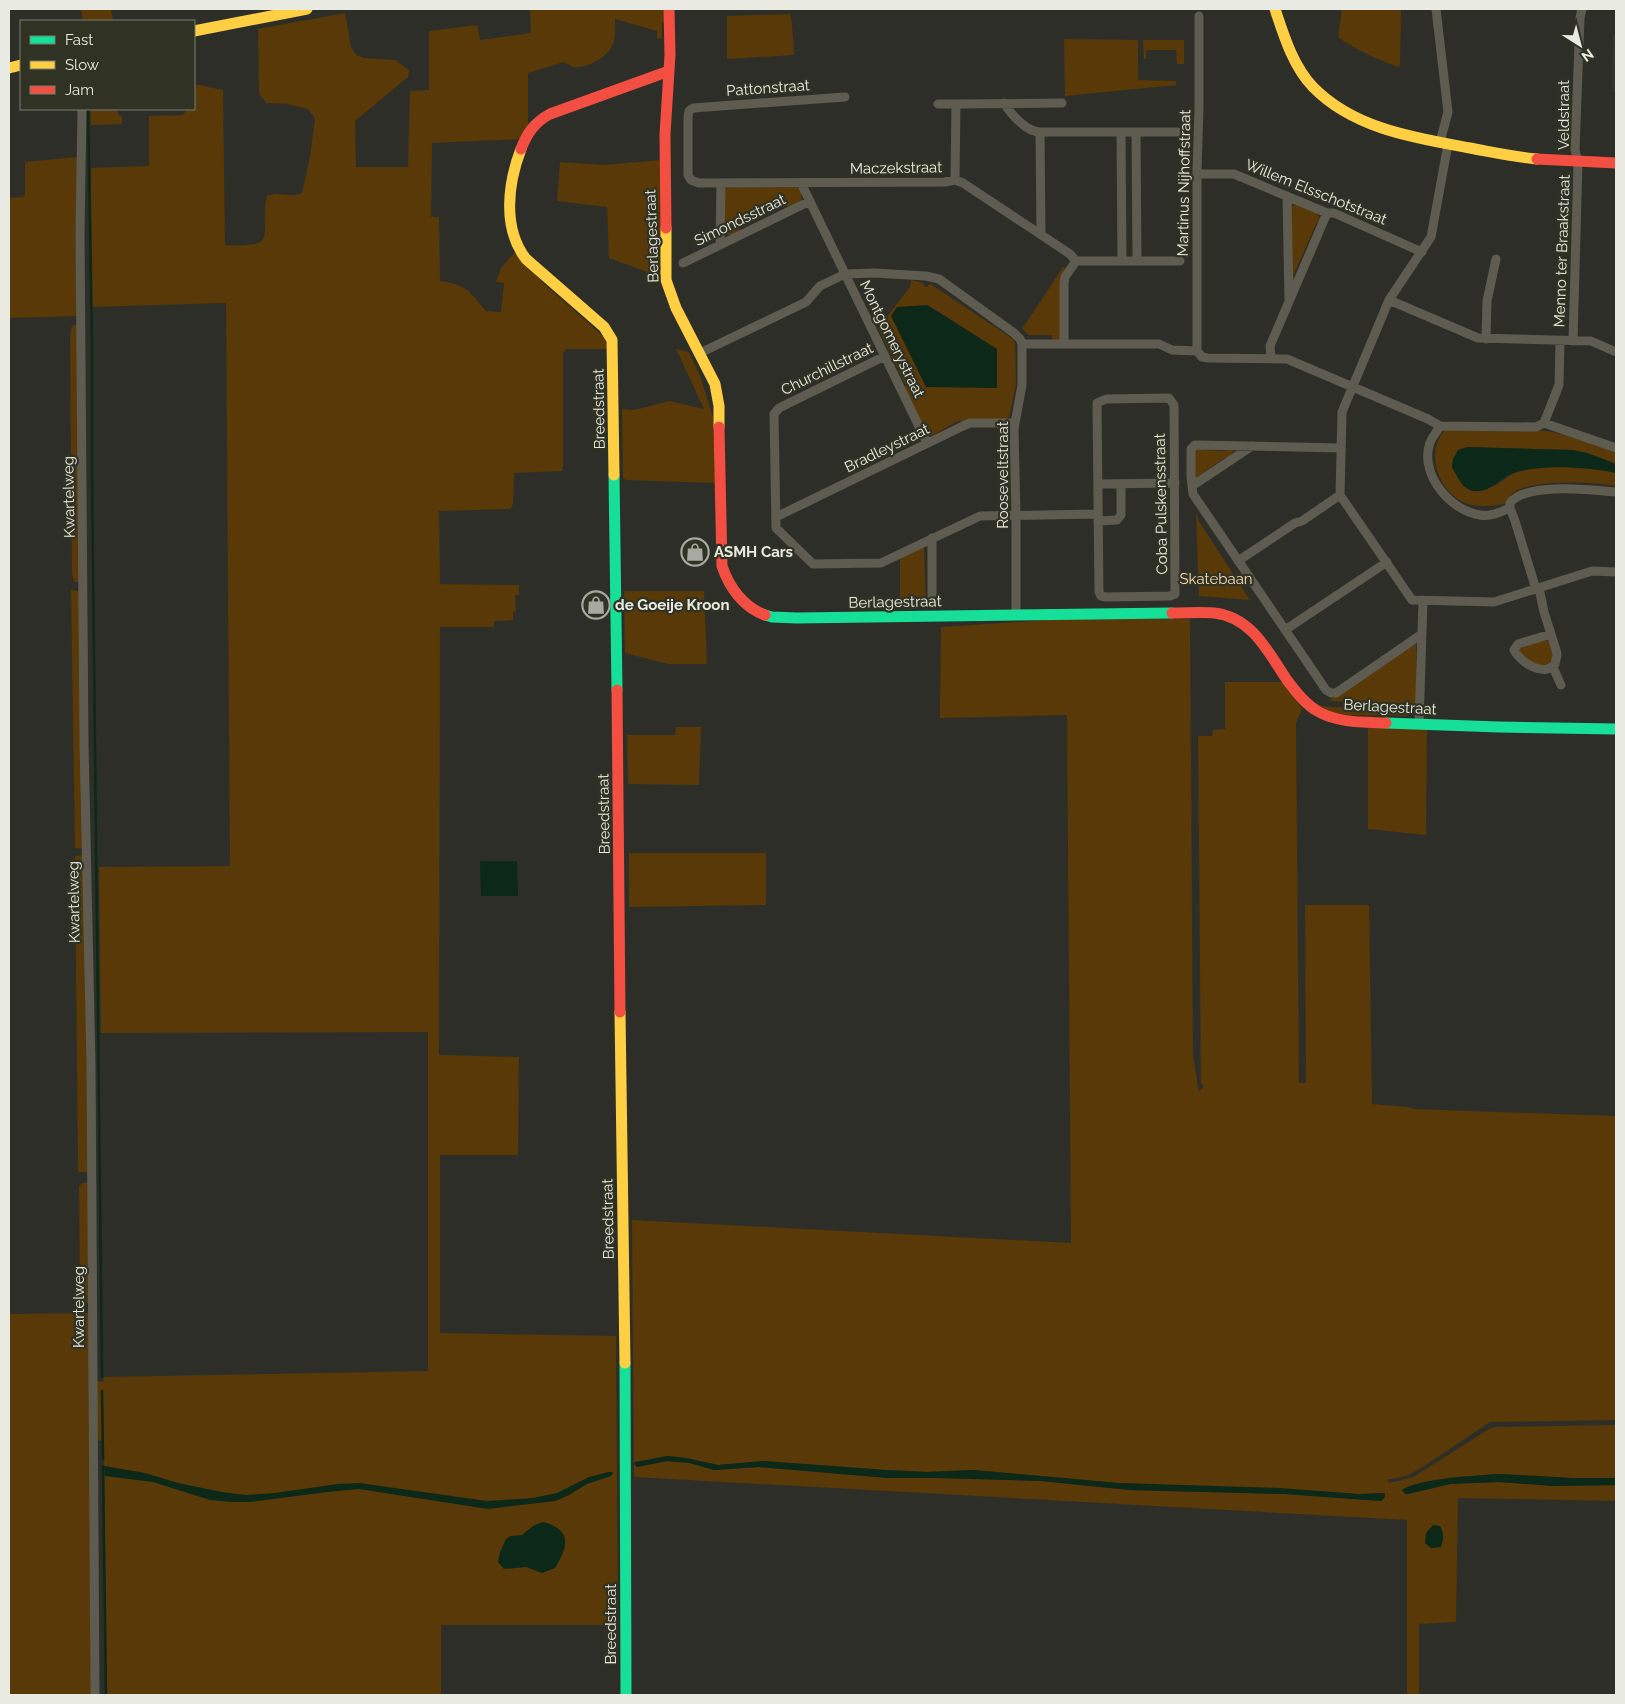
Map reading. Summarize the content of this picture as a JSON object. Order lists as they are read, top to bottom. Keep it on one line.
{"streets":{"street":["Pattonstraat","Veldstraat","Maczekstraat","Martinus Nijhoffstraat","Willem Elsschotstraat","Simondsstraat","Berlagestraat","Menno ter Braakstraat","Montgomerystraat","Churchillstraat","Breedstraat","Bradleystraat","Rooseveltstraat","Kwartelweg","Coba Pulskensstraat"]},"crossings":[["Pattonstraat","Maczekstraat"],["Veldstraat","Menno ter Braakstraat"],["Maczekstraat","Simondsstraat"],["Martinus Nijhoffstraat","Willem Elsschotstraat"],["Simondsstraat","Montgomerystraat"],["Berlagestraat","Breedstraat"],["Berlagestraat","Rooseveltstraat"],["Montgomerystraat","Churchillstraat"],["Montgomerystraat","Bradleystraat"],["Churchillstraat","Bradleystraat"],["Churchillstraat","Rooseveltstraat"],["Churchillstraat","Coba Pulskensstraat"],["Bradleystraat","Rooseveltstraat"]],"parks":["Skatebaan"],"places":{"shop":["ASMH Cars","de Goeije Kroon"]},"legend":["Fast","Slow","Jam"],"north":"bottom right"}
